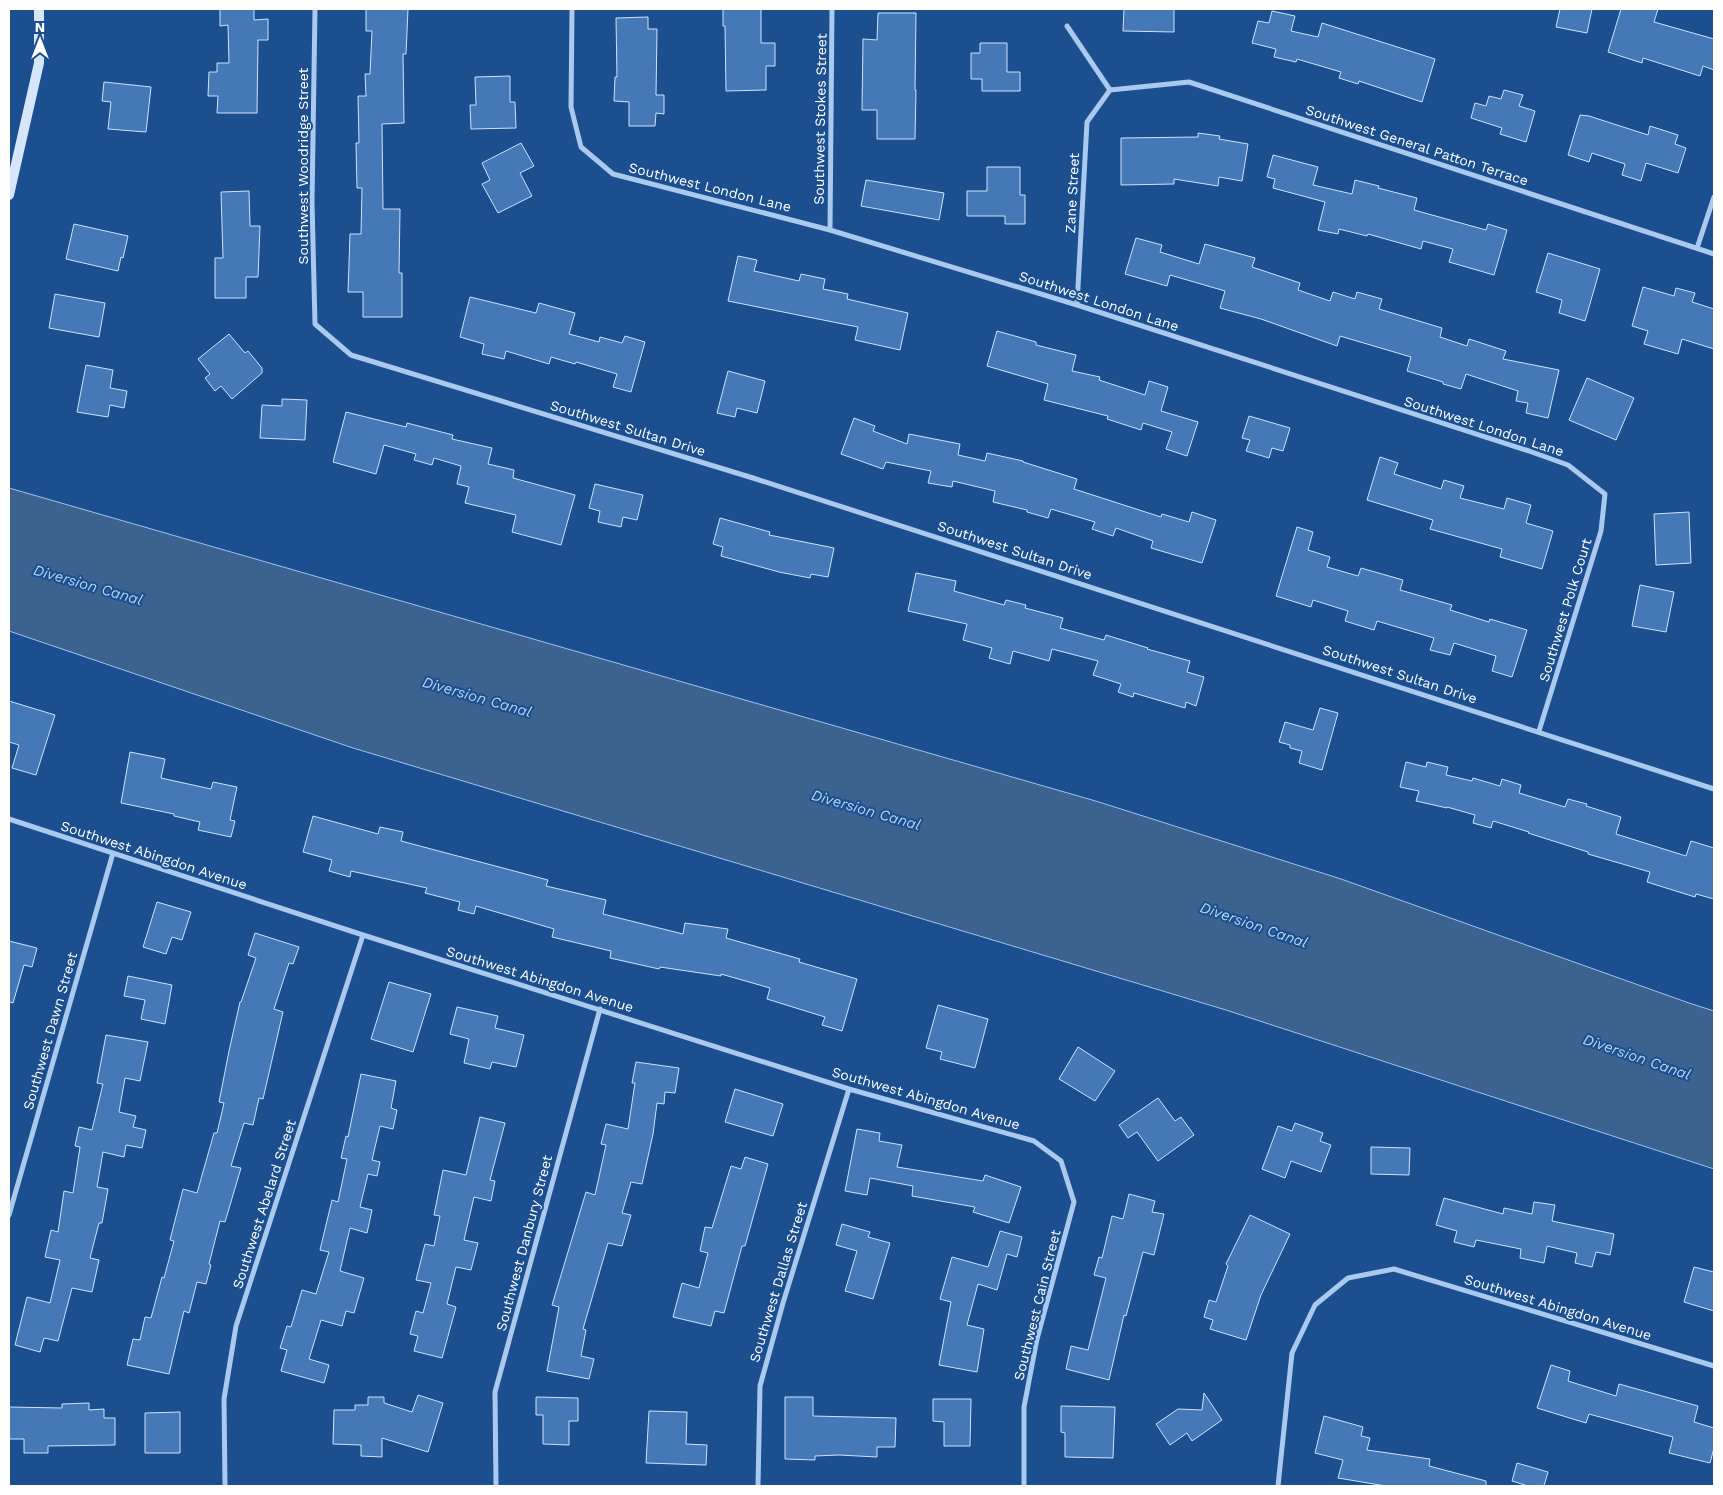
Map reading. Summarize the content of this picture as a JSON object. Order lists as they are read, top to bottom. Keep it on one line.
{"streets":{"street":["Southwest Stokes Street","Southwest General Patton Terrace","Southwest Woodridge Street","Southwest London Lane","Zane Street","Southwest Sultan Drive","Southwest Polk Court","Southwest Abingdon Avenue","Southwest Dawn Street","Southwest Abelard Street","Southwest Danbury Street","Southwest Dallas Street","Southwest Cain Street"]},"crossings":[["Southwest Stokes Street","Southwest London Lane"],["Southwest General Patton Terrace","Zane Street"],["Southwest Woodridge Street","Southwest Sultan Drive"],["Southwest London Lane","Zane Street"],["Southwest London Lane","Southwest Polk Court"],["Southwest Sultan Drive","Southwest Polk Court"],["Southwest Abingdon Avenue","Southwest Dawn Street"],["Southwest Abingdon Avenue","Southwest Abelard Street"],["Southwest Abingdon Avenue","Southwest Danbury Street"],["Southwest Abingdon Avenue","Southwest Dallas Street"],["Southwest Abingdon Avenue","Southwest Cain Street"]],"water":["Diversion Canal"],"north":"top"}
